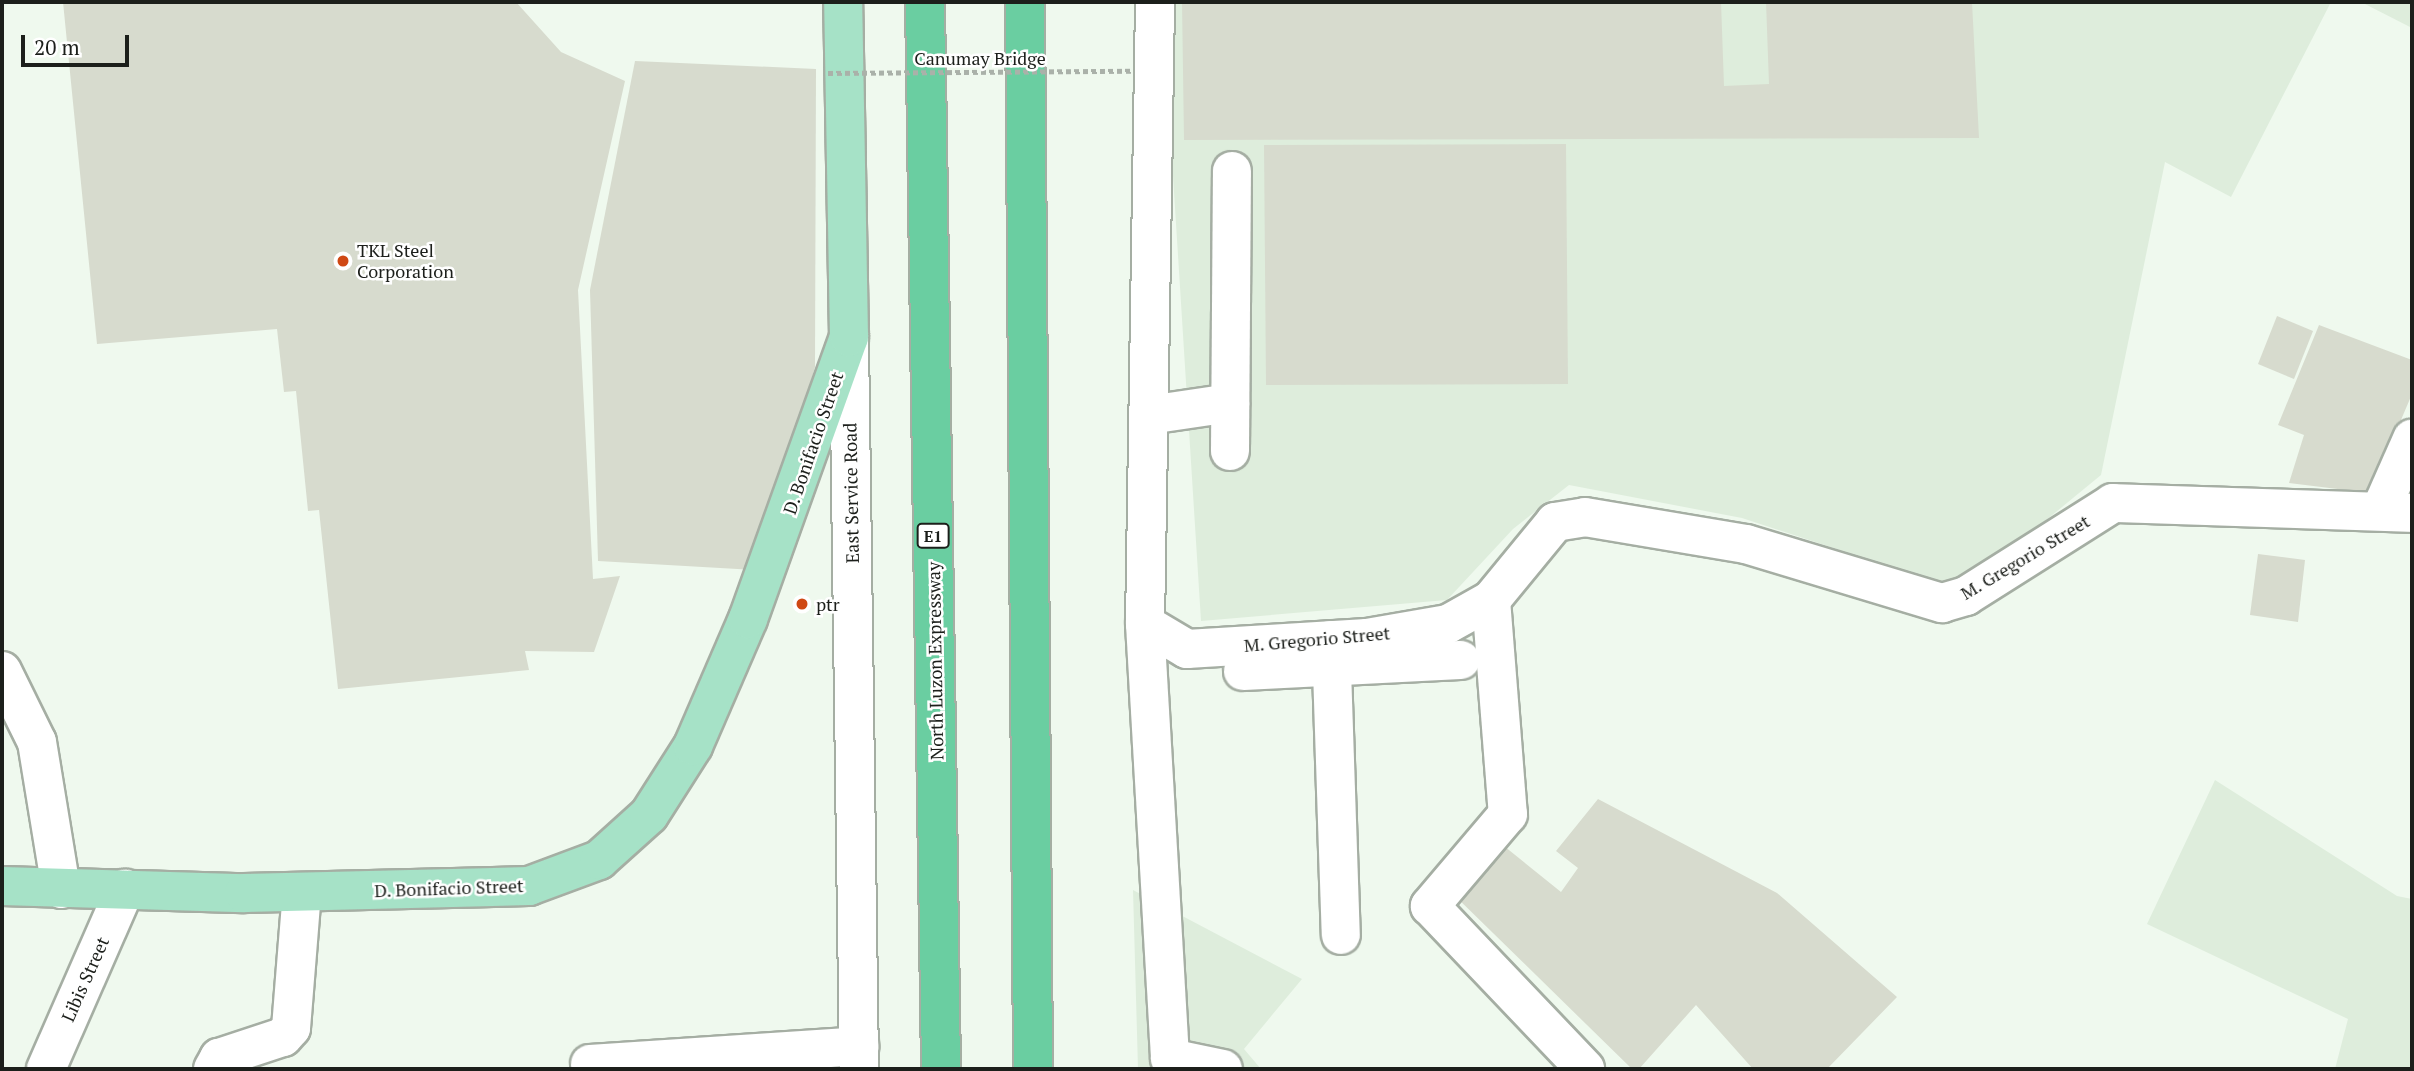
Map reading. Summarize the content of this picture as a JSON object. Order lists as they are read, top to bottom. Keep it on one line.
{"streets":{"highway":["E1","North Luzon Expressway"],"main road":["D. Bonifacio Street","East Service Road"],"street":["M. Gregorio Street","Libis Street"],"path":["Canumay Bridge"]},"crossings":[["D. Bonifacio Street","East Service Road"],["D. Bonifacio Street","Libis Street"]],"places":["TKL Steel Corporation","ptr"],"scale_bar":"20 m"}
